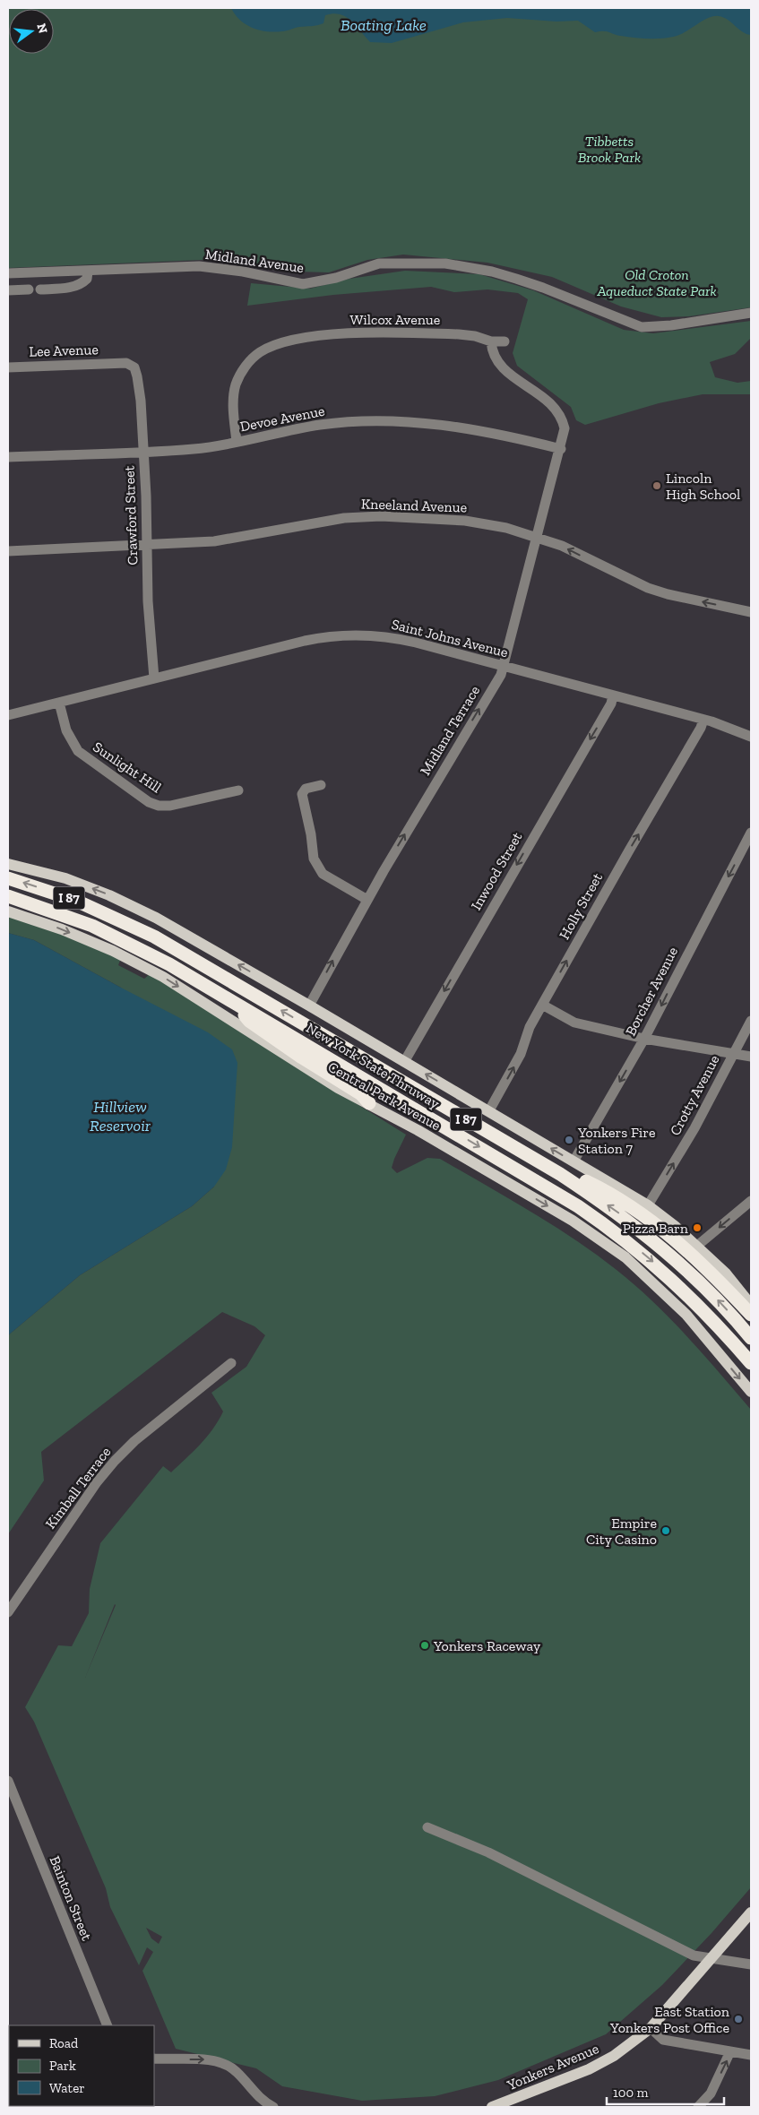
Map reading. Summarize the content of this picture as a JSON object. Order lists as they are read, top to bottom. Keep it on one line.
{"streets":{"highway":["I 87","New York State Thruway"],"main road":["Central Park Avenue","Yonkers Avenue"],"street":["Midland Avenue","Wilcox Avenue","Lee Avenue","Devoe Avenue","Kneeland Avenue","Crawford Street","Saint Johns Avenue","Midland Terrace","Sunlight Hill","Inwood Street","Holly Street","Borcher Avenue","Crotty Avenue","Kimball Terrace","Bainton Street"]},"crossings":[["Wilcox Avenue","Devoe Avenue"],["Lee Avenue","Crawford Street"],["Devoe Avenue","Crawford Street"],["Devoe Avenue","Midland Terrace"],["Kneeland Avenue","Crawford Street"],["Kneeland Avenue","Midland Terrace"],["Crawford Street","Saint Johns Avenue"],["Saint Johns Avenue","Midland Terrace"],["Saint Johns Avenue","Sunlight Hill"],["Saint Johns Avenue","Inwood Street"],["Saint Johns Avenue","Holly Street"]],"one_way":["Midland Terrace","Inwood Street","Holly Street","Borcher Avenue"],"water":["Boating Lake","Hillview Reservoir"],"parks":["Tibbetts Brook Park","Old Croton Aqueduct State Park"],"places":["Lincoln High School","Yonkers Fire Station 7","Pizza Barn","Empire City Casino","Yonkers Raceway","East Station Yonkers Post Office"],"legend":["Road","Park","Water"],"scale_bar":"100 m","north":"right"}
